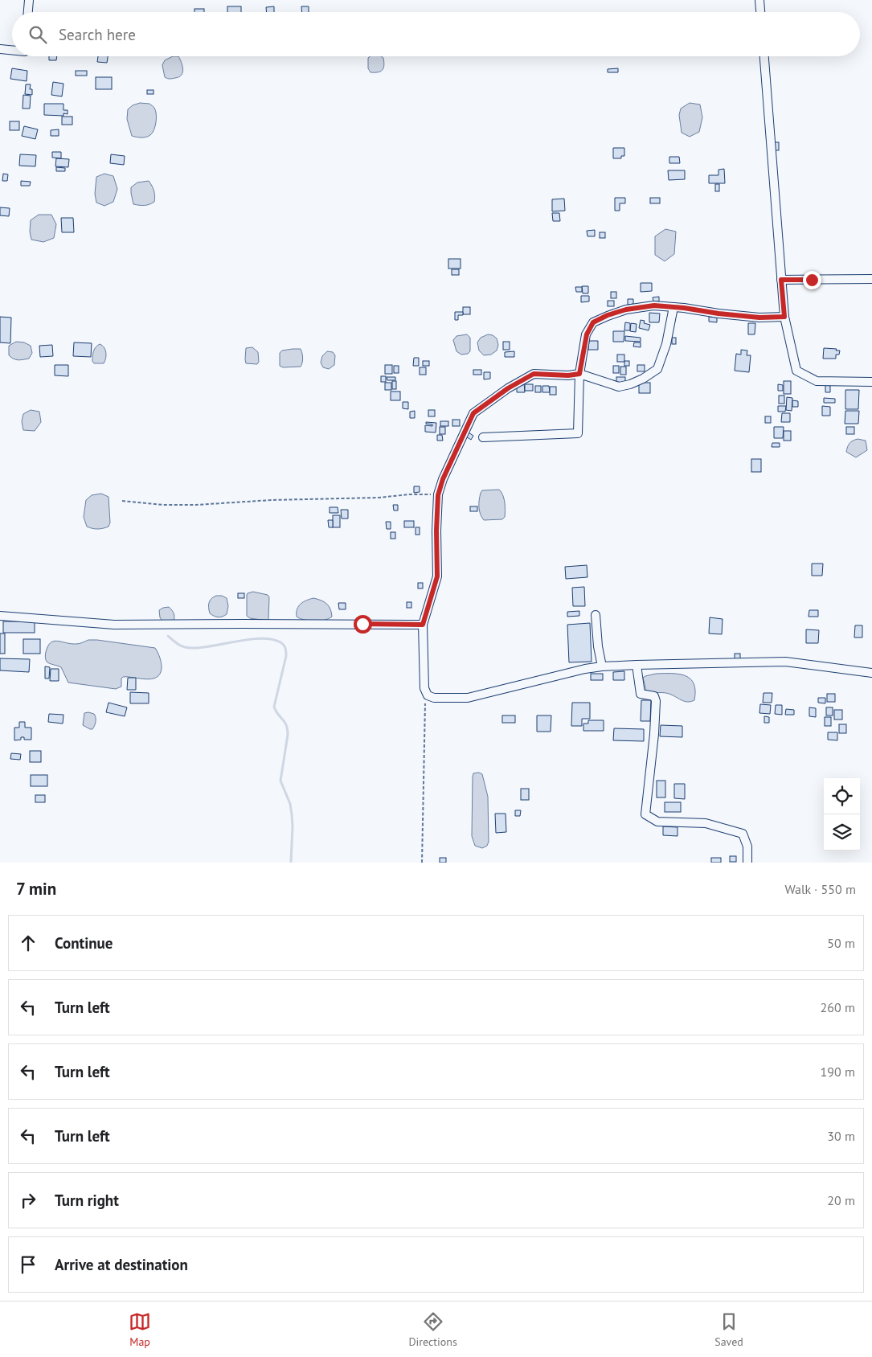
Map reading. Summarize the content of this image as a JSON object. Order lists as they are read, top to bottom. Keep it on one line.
{"page":{"search":"Search here","heading":["7 min","Walk · 550 m"],"list":[["Continue","50 m"],["Turn left","260 m"],["Turn left","190 m"],["Turn left","30 m"],["Turn right","20 m"],"Arrive at destination"],"nav":["Map","Directions","Saved"]}}
